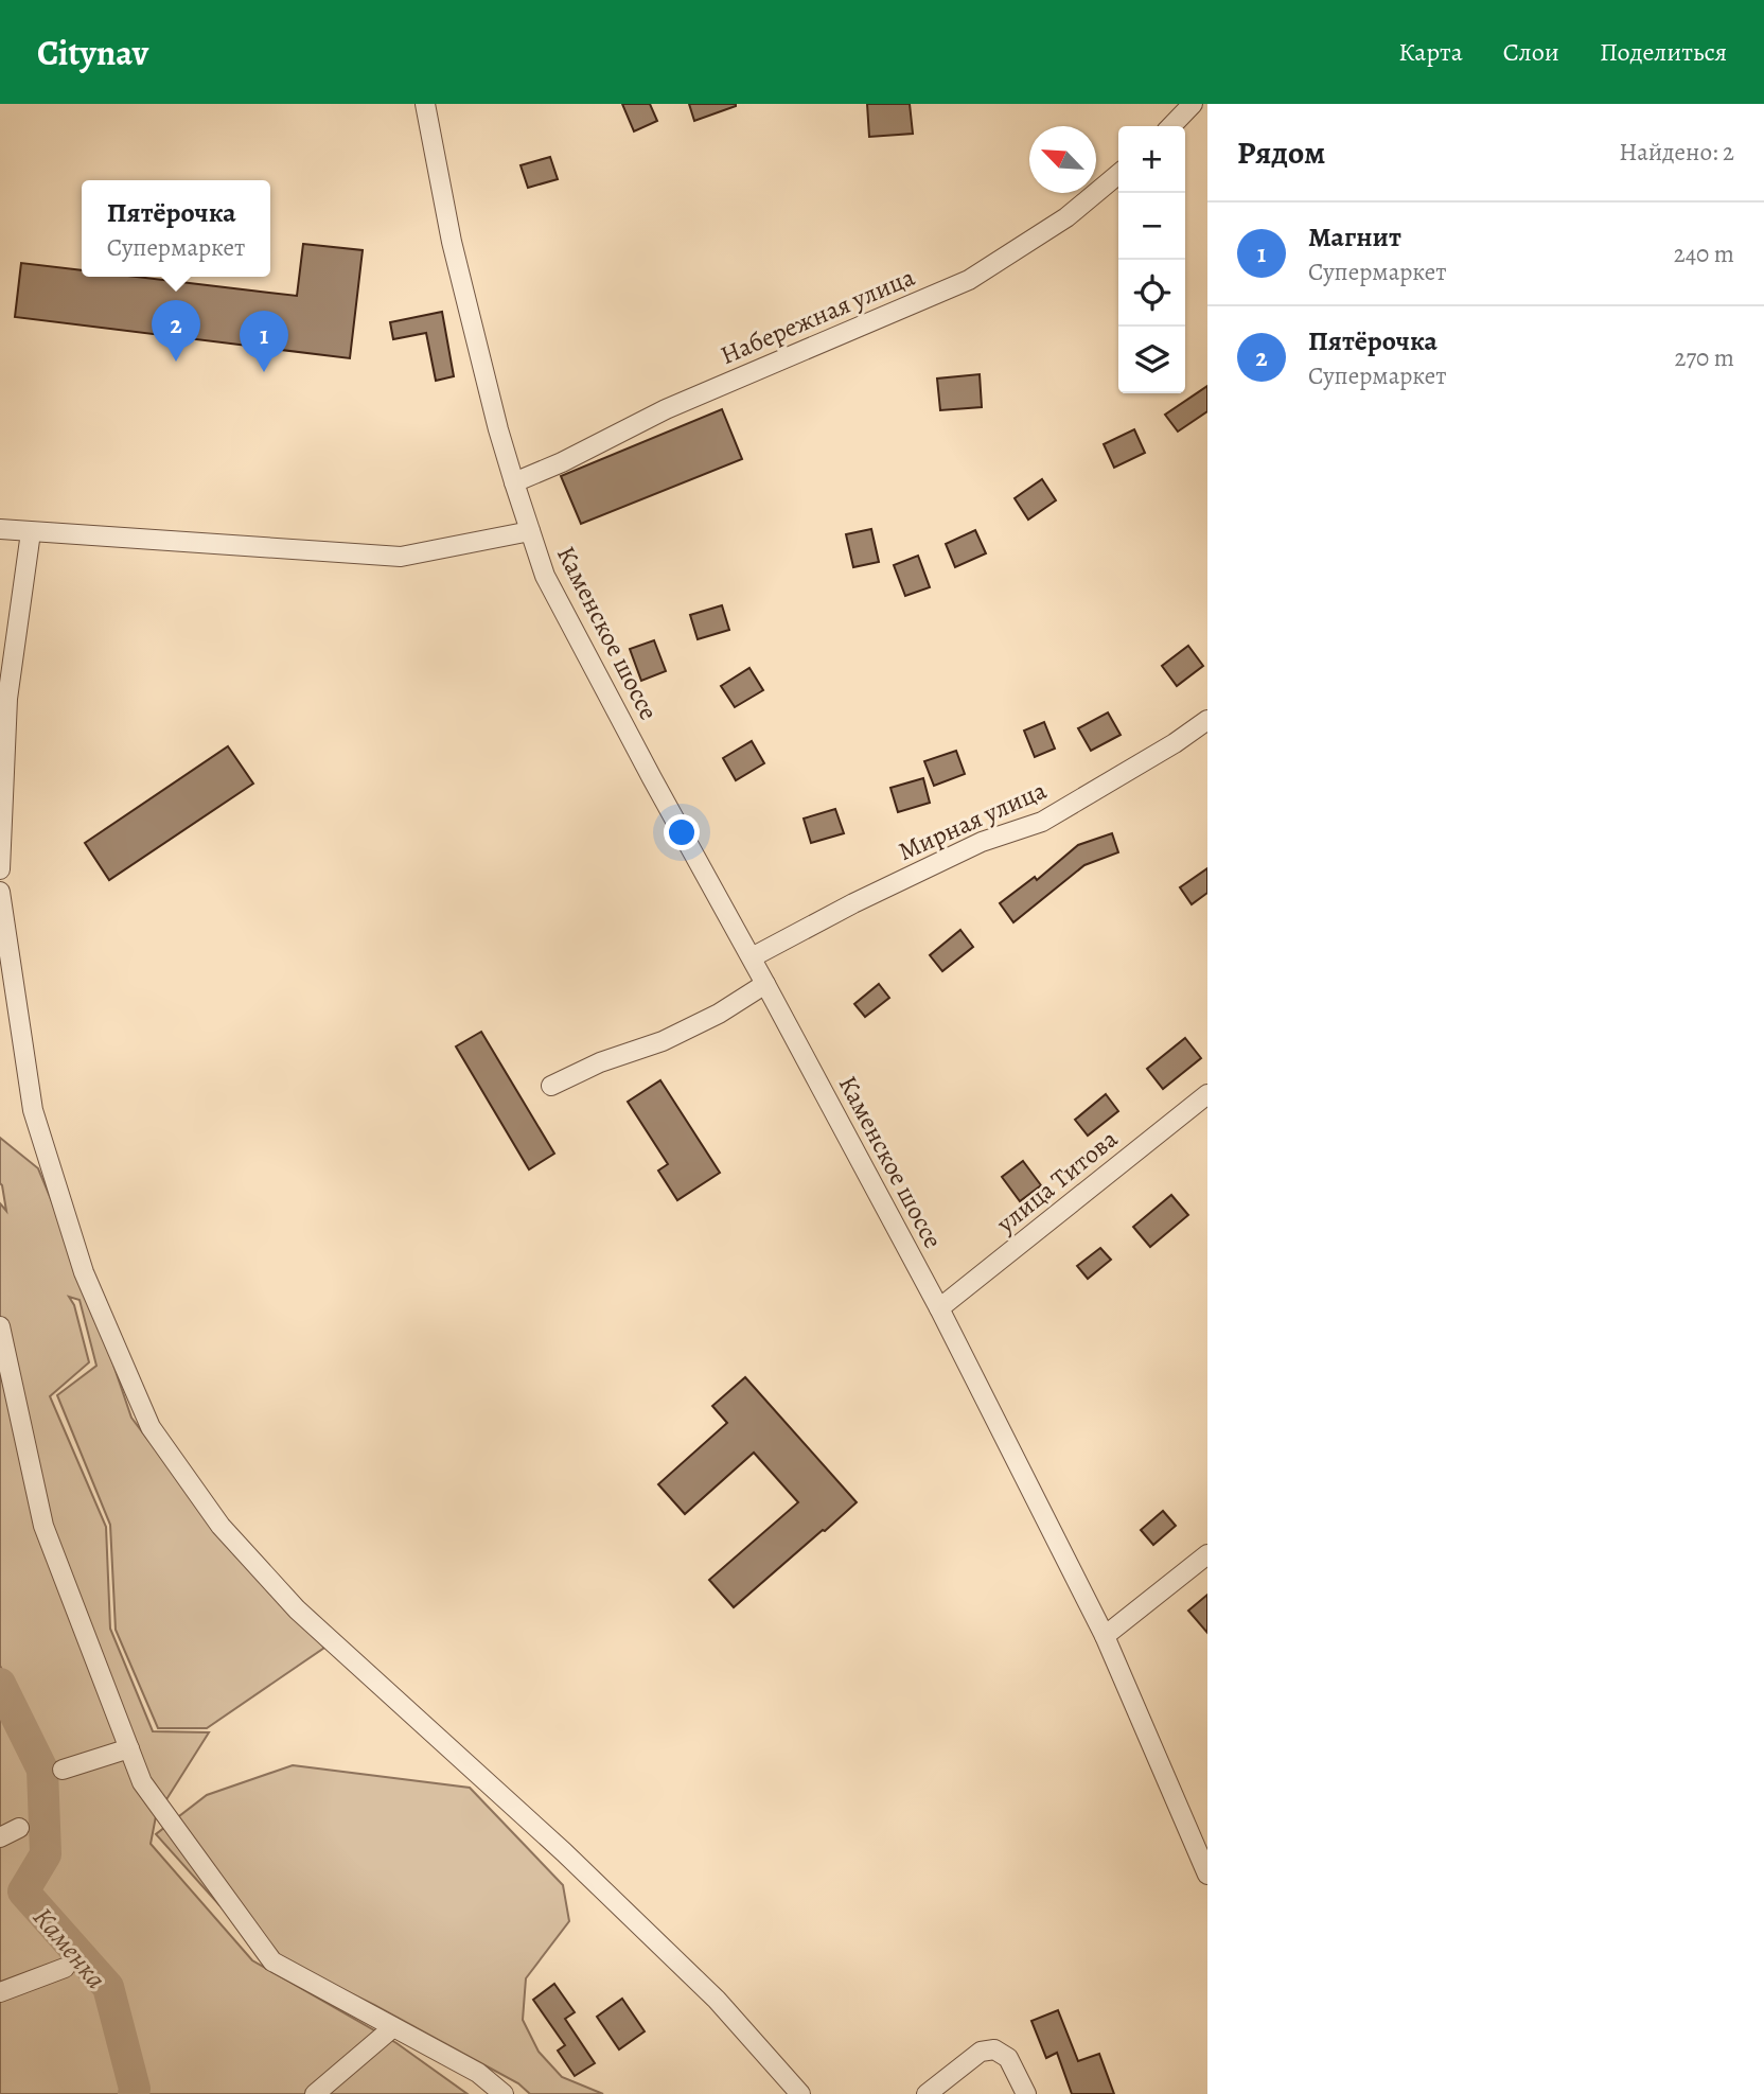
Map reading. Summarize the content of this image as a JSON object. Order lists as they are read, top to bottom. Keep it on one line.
{"streets":{"street":["Набережная улица","Каменское шоссе","Мирная улица","улица Титова"]},"crossings":[["Набережная улица","Каменское шоссе"],["Каменское шоссе","Мирная улица"],["Каменское шоссе","улица Титова"]],"water":["Каменка"],"north":"top left","page":{"header":"Citynav","nav":["Карта","Слои","Поделиться"],"heading":["Рядом","Найдено: 2"],"map_buttons":["+","−"],"popup":["Пятёрочка","Супермаркет"],"list":[{"mark":"1","name":"Магнит","note":"Супермаркет","value":"240 m"},{"mark":"2","name":"Пятёрочка","note":"Супермаркет","value":"270 m"}],"pins":["2","1"]}}
